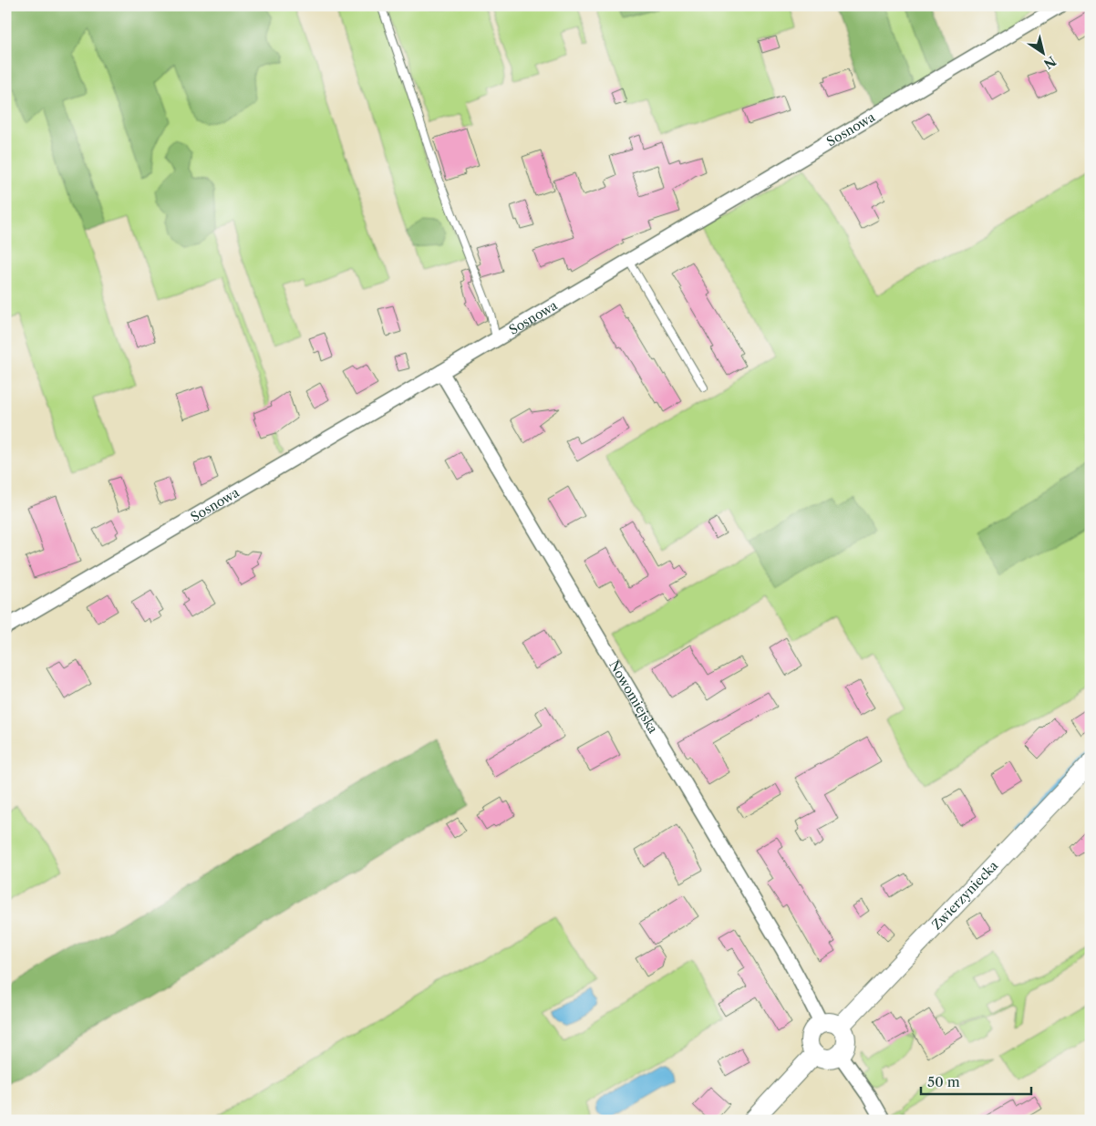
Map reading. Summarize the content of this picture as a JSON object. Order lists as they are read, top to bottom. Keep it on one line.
{"streets":{"street":["Sosnowa","Nowomiejska","Zwierzyniecka"]},"crossings":[["Sosnowa","Nowomiejska"],["Nowomiejska","Zwierzyniecka"]],"scale_bar":"50 m","north":"bottom right"}
